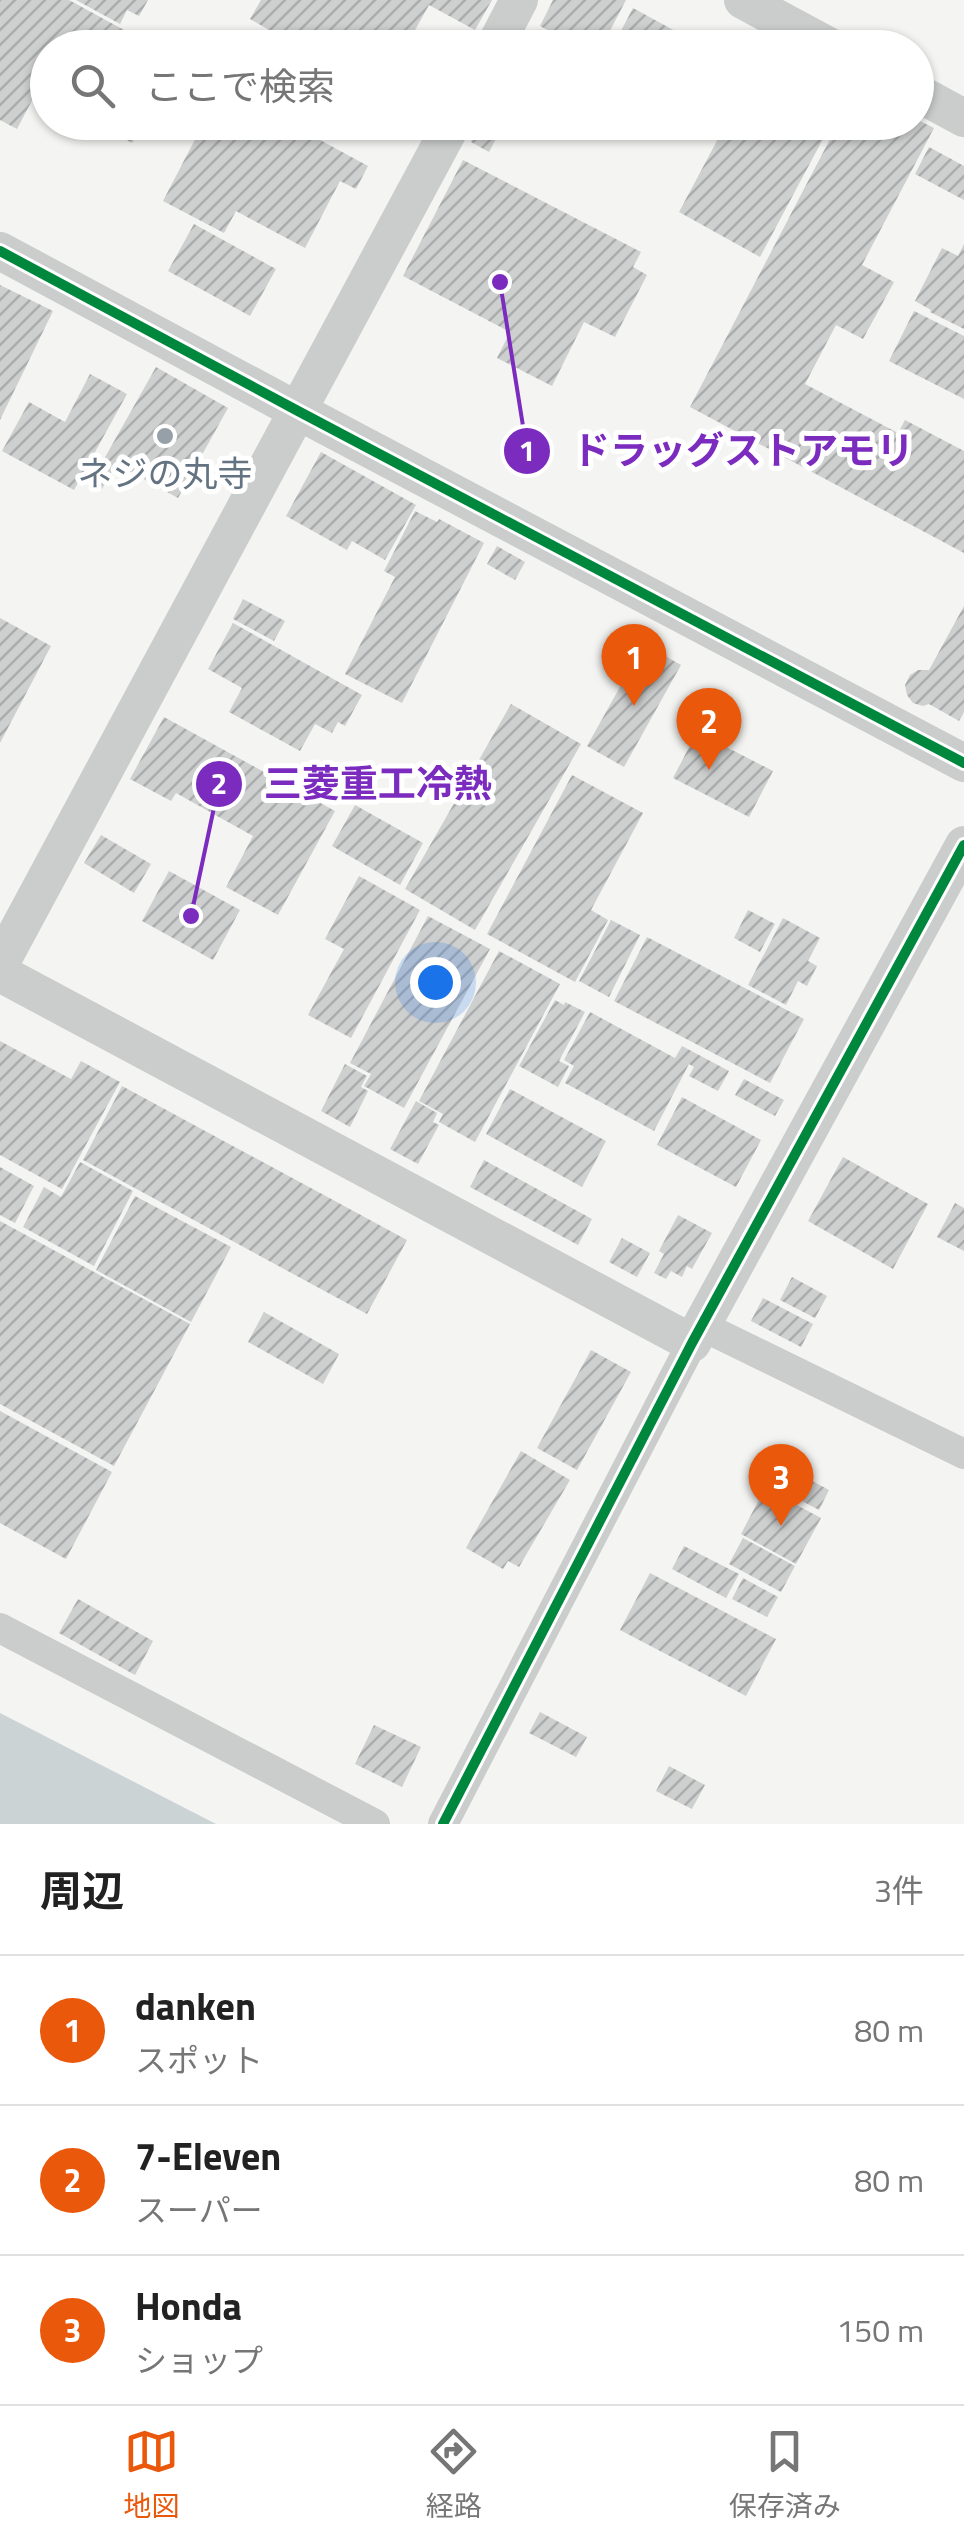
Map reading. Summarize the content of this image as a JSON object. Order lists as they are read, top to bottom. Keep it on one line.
{"places":["ドラッグストアモリ","ネジの丸寺","三菱重工冷熱"],"page":{"search":"ここで検索","pins":["1","2","3"],"heading":["周辺","3件"],"list":[{"mark":"1","name":"danken","note":"スポット","value":"80 m"},{"mark":"2","name":"7-Eleven","note":"スーパー","value":"80 m"},{"mark":"3","name":"Honda","note":"ショップ","value":"150 m"}],"nav":["地図","経路","保存済み"]}}
